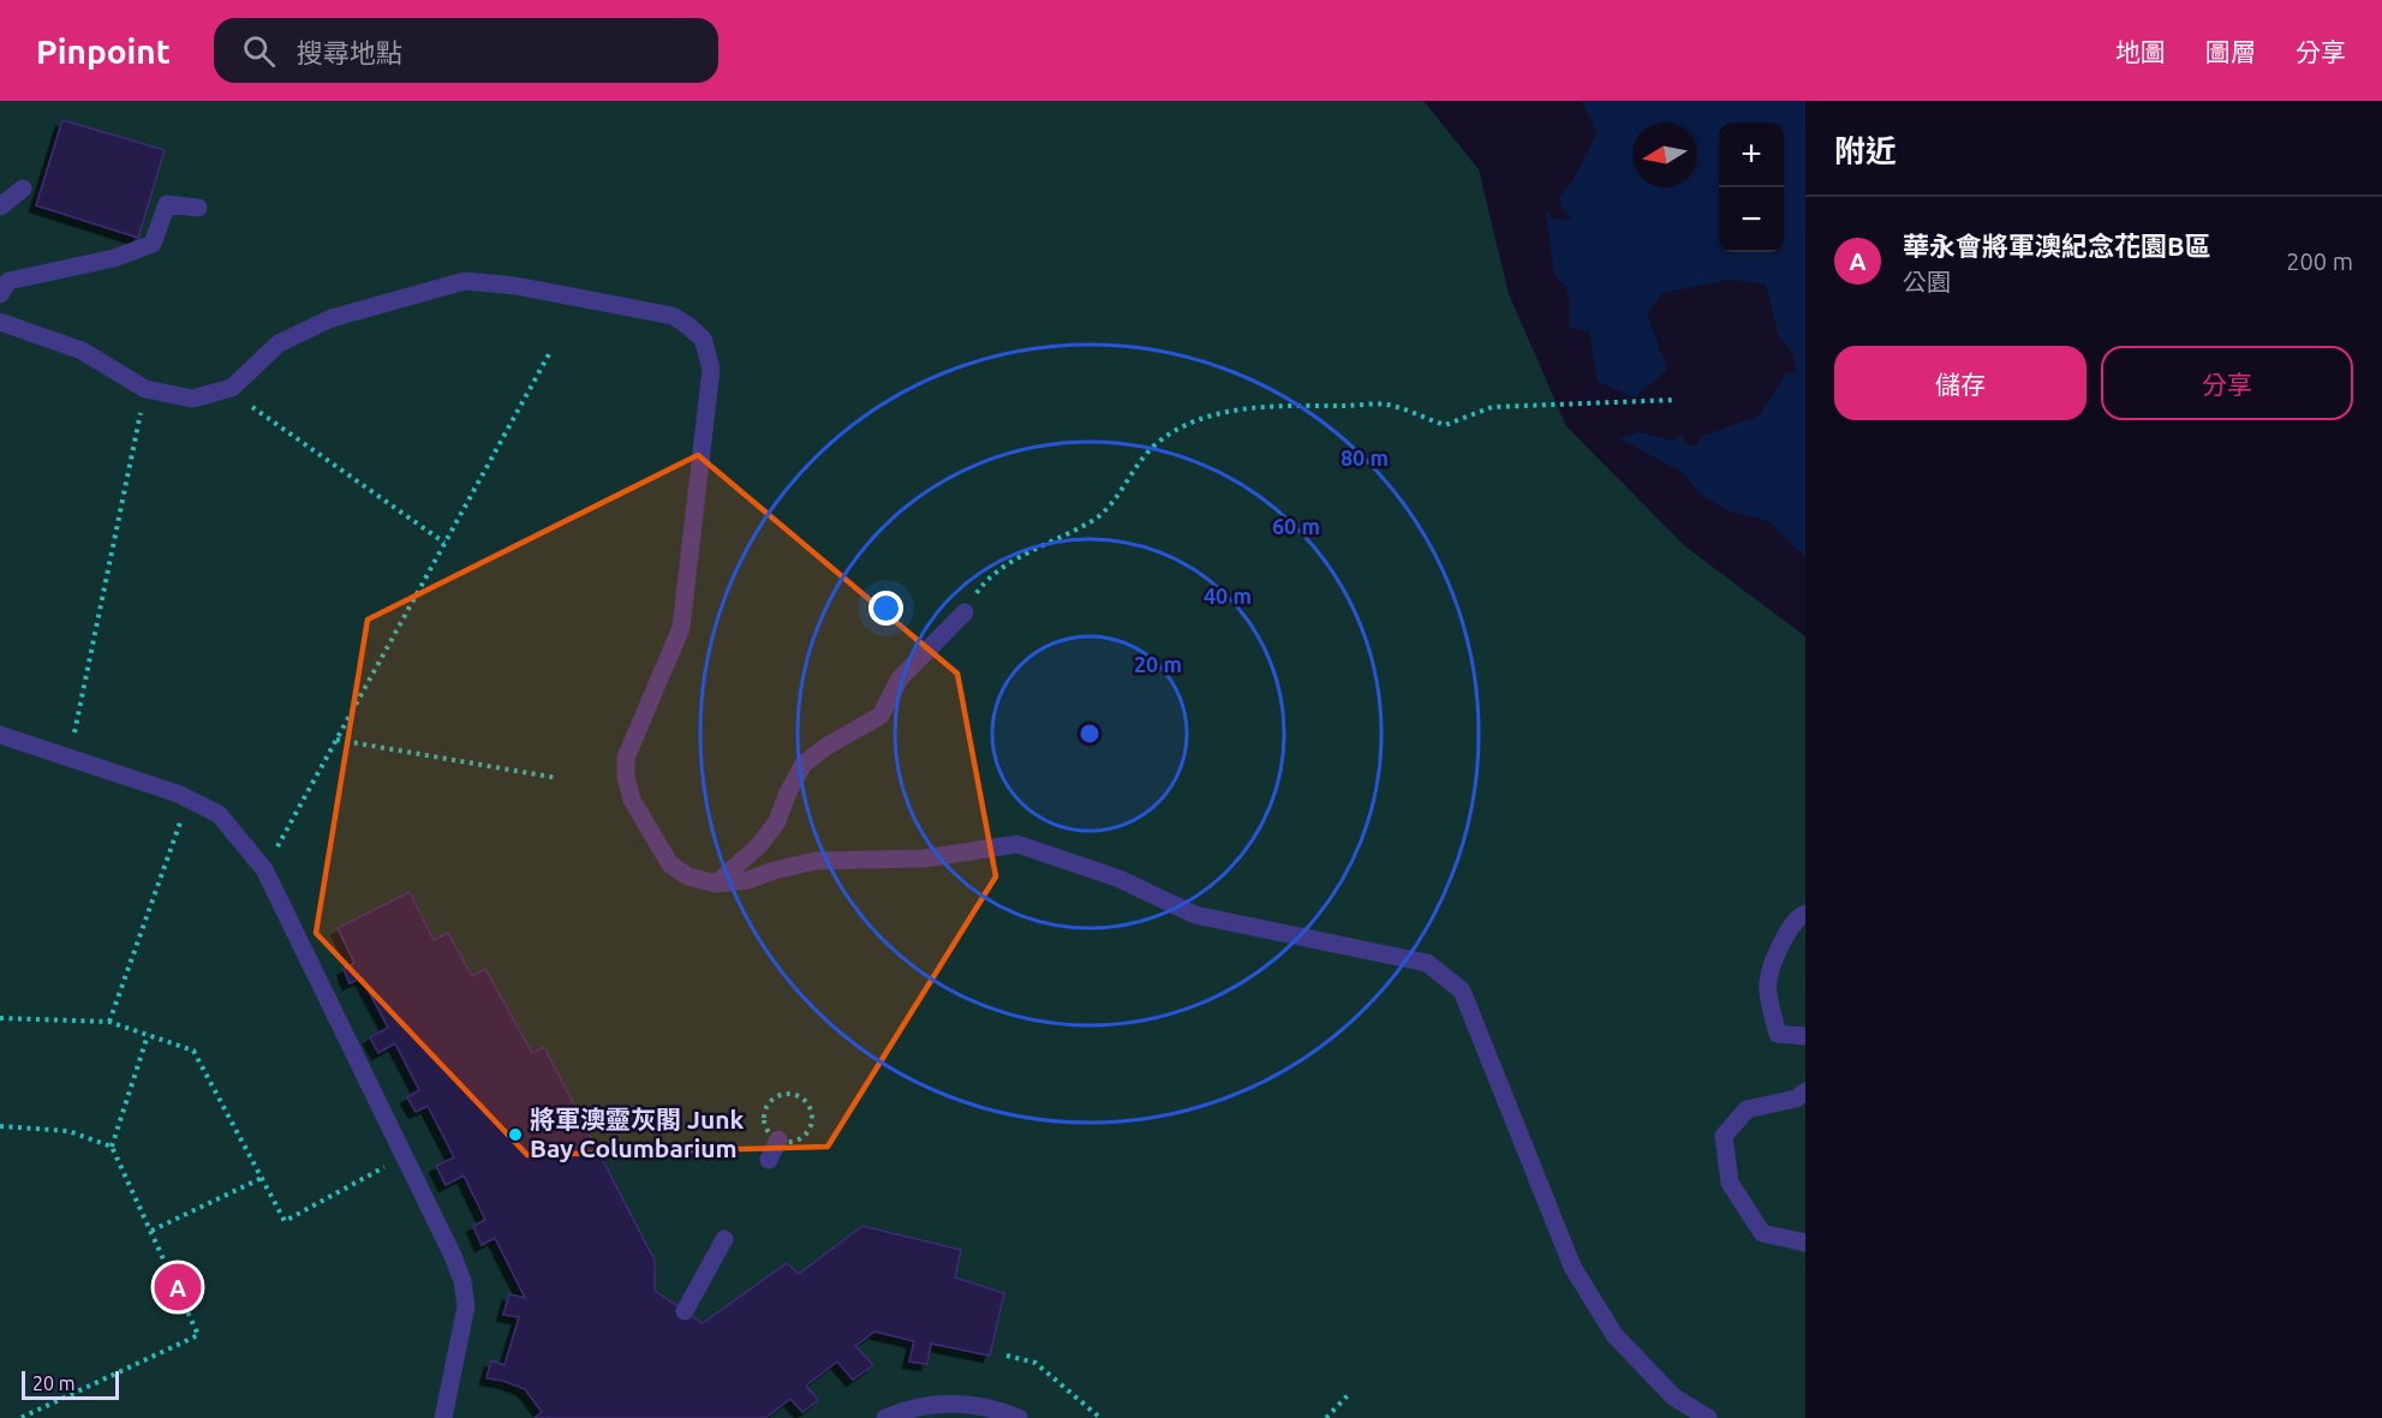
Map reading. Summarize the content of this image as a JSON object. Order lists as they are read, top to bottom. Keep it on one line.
{"places":["將軍澳靈灰閣 Junk Bay Columbarium"],"scale_bar":"20 m","north":"left","page":{"header":"Pinpoint","search":"搜尋地點","nav":["地圖","圖層","分享"],"heading":"附近","map_buttons":["+","−"],"list":[{"mark":"A","name":"華永會將軍澳紀念花園B區","note":"公園","value":"200 m"}],"buttons":["儲存","分享"],"pins":"A","scale":"20 m"},"rings":["80 m","60 m","40 m","20 m"]}
